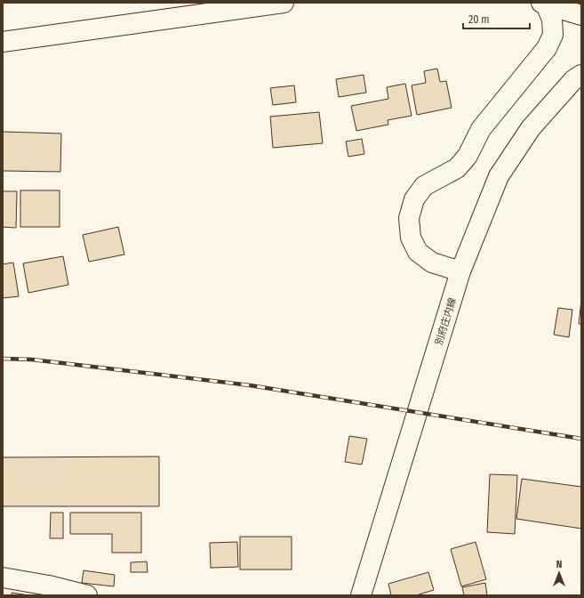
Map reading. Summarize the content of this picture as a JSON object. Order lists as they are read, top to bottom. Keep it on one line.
{"streets":{"street":["別府庄内線"]},"scale_bar":"20 m","north":"top"}
